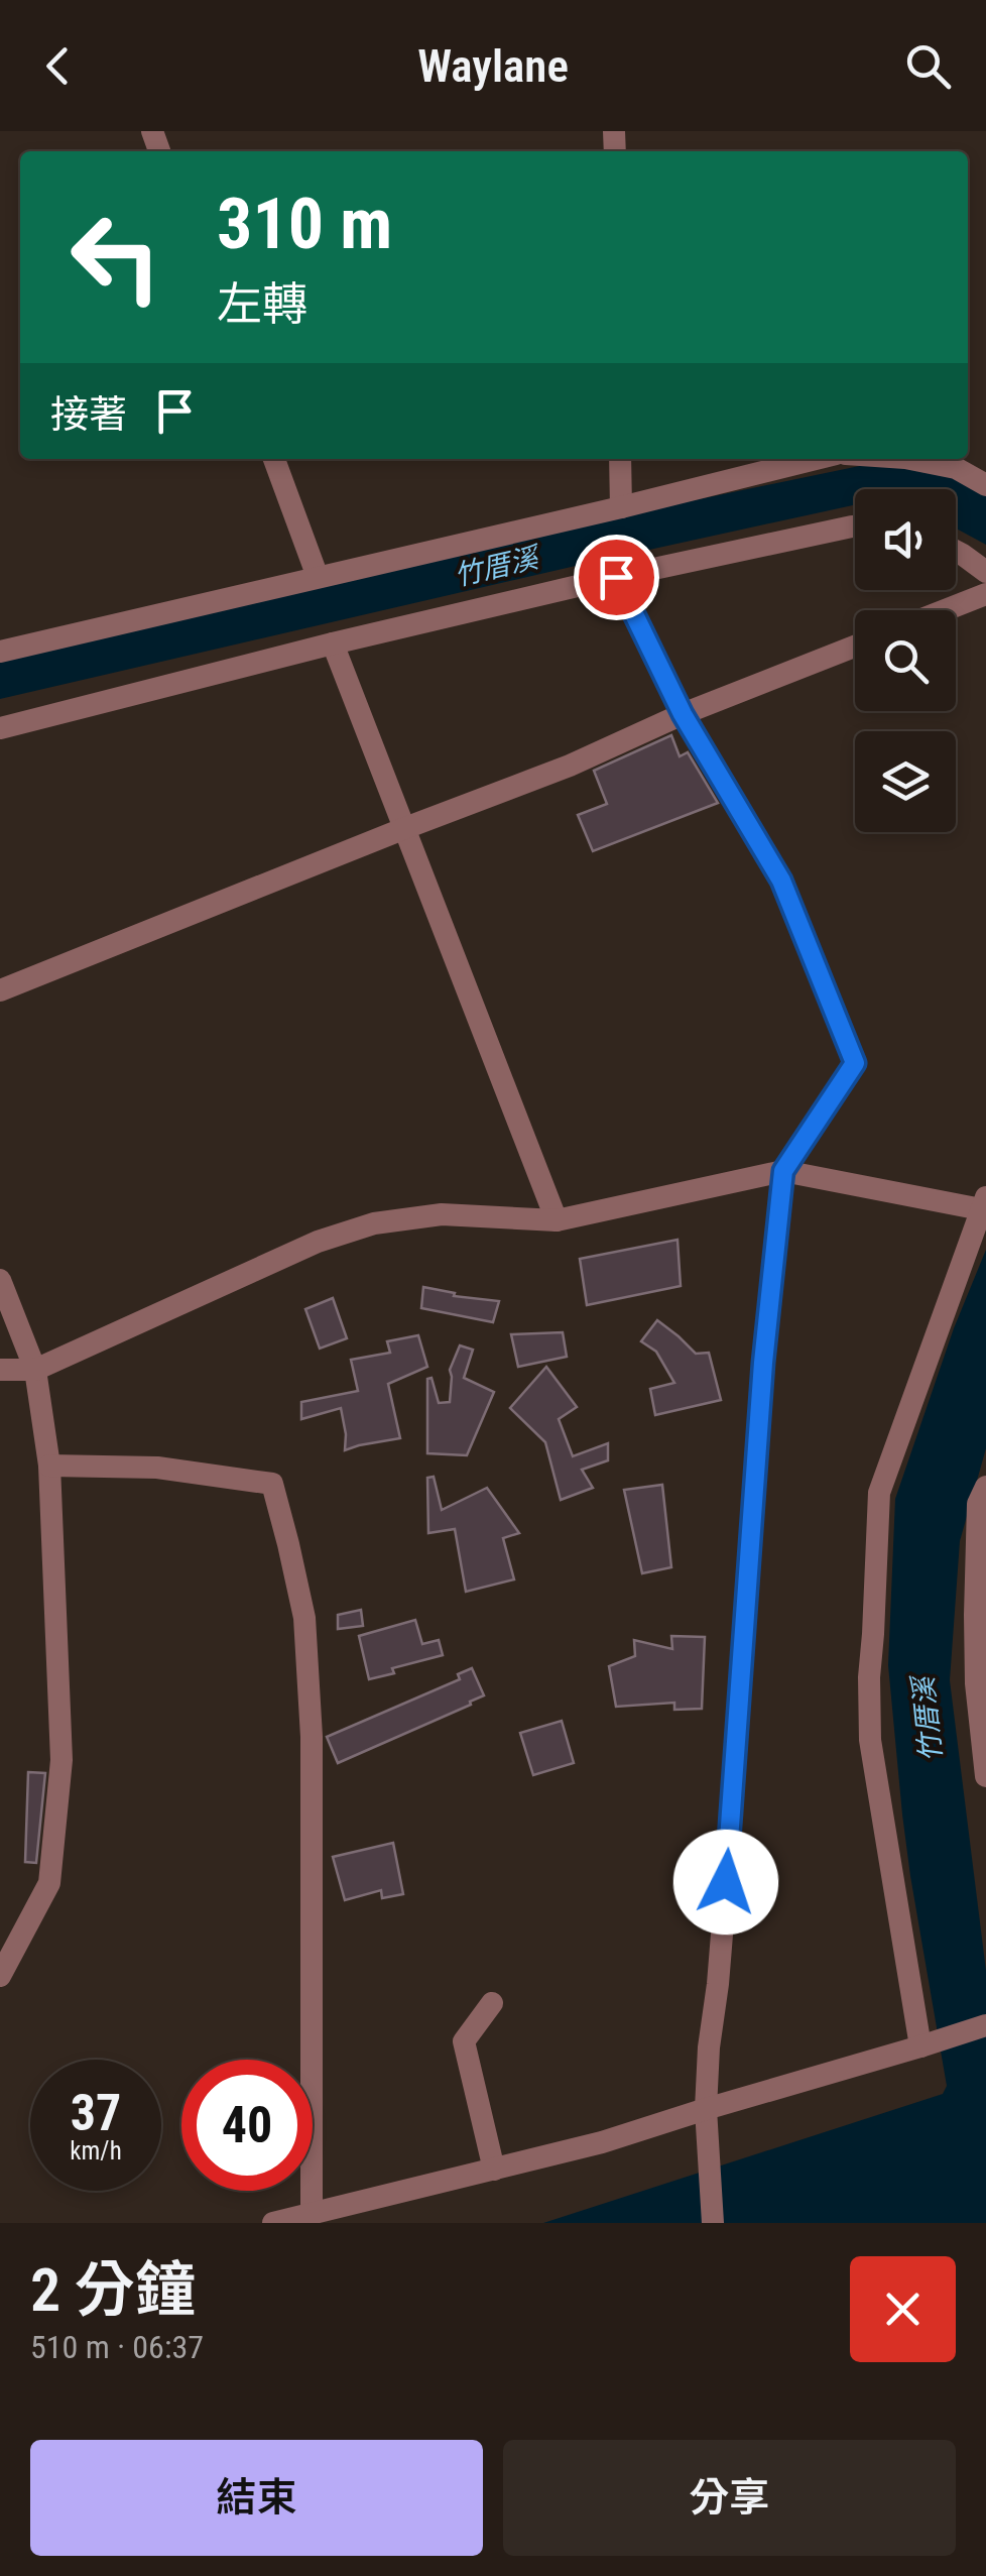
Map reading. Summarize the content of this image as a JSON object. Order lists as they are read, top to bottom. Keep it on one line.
{"water":["竹厝溪"],"page":{"header":"Waylane","turn":["310 m","左轉"],"then":"接著","speed":"37 km/h","limit":"40","heading":["2 分鐘","510 m · 06:37"],"buttons":["結束","分享"]}}
